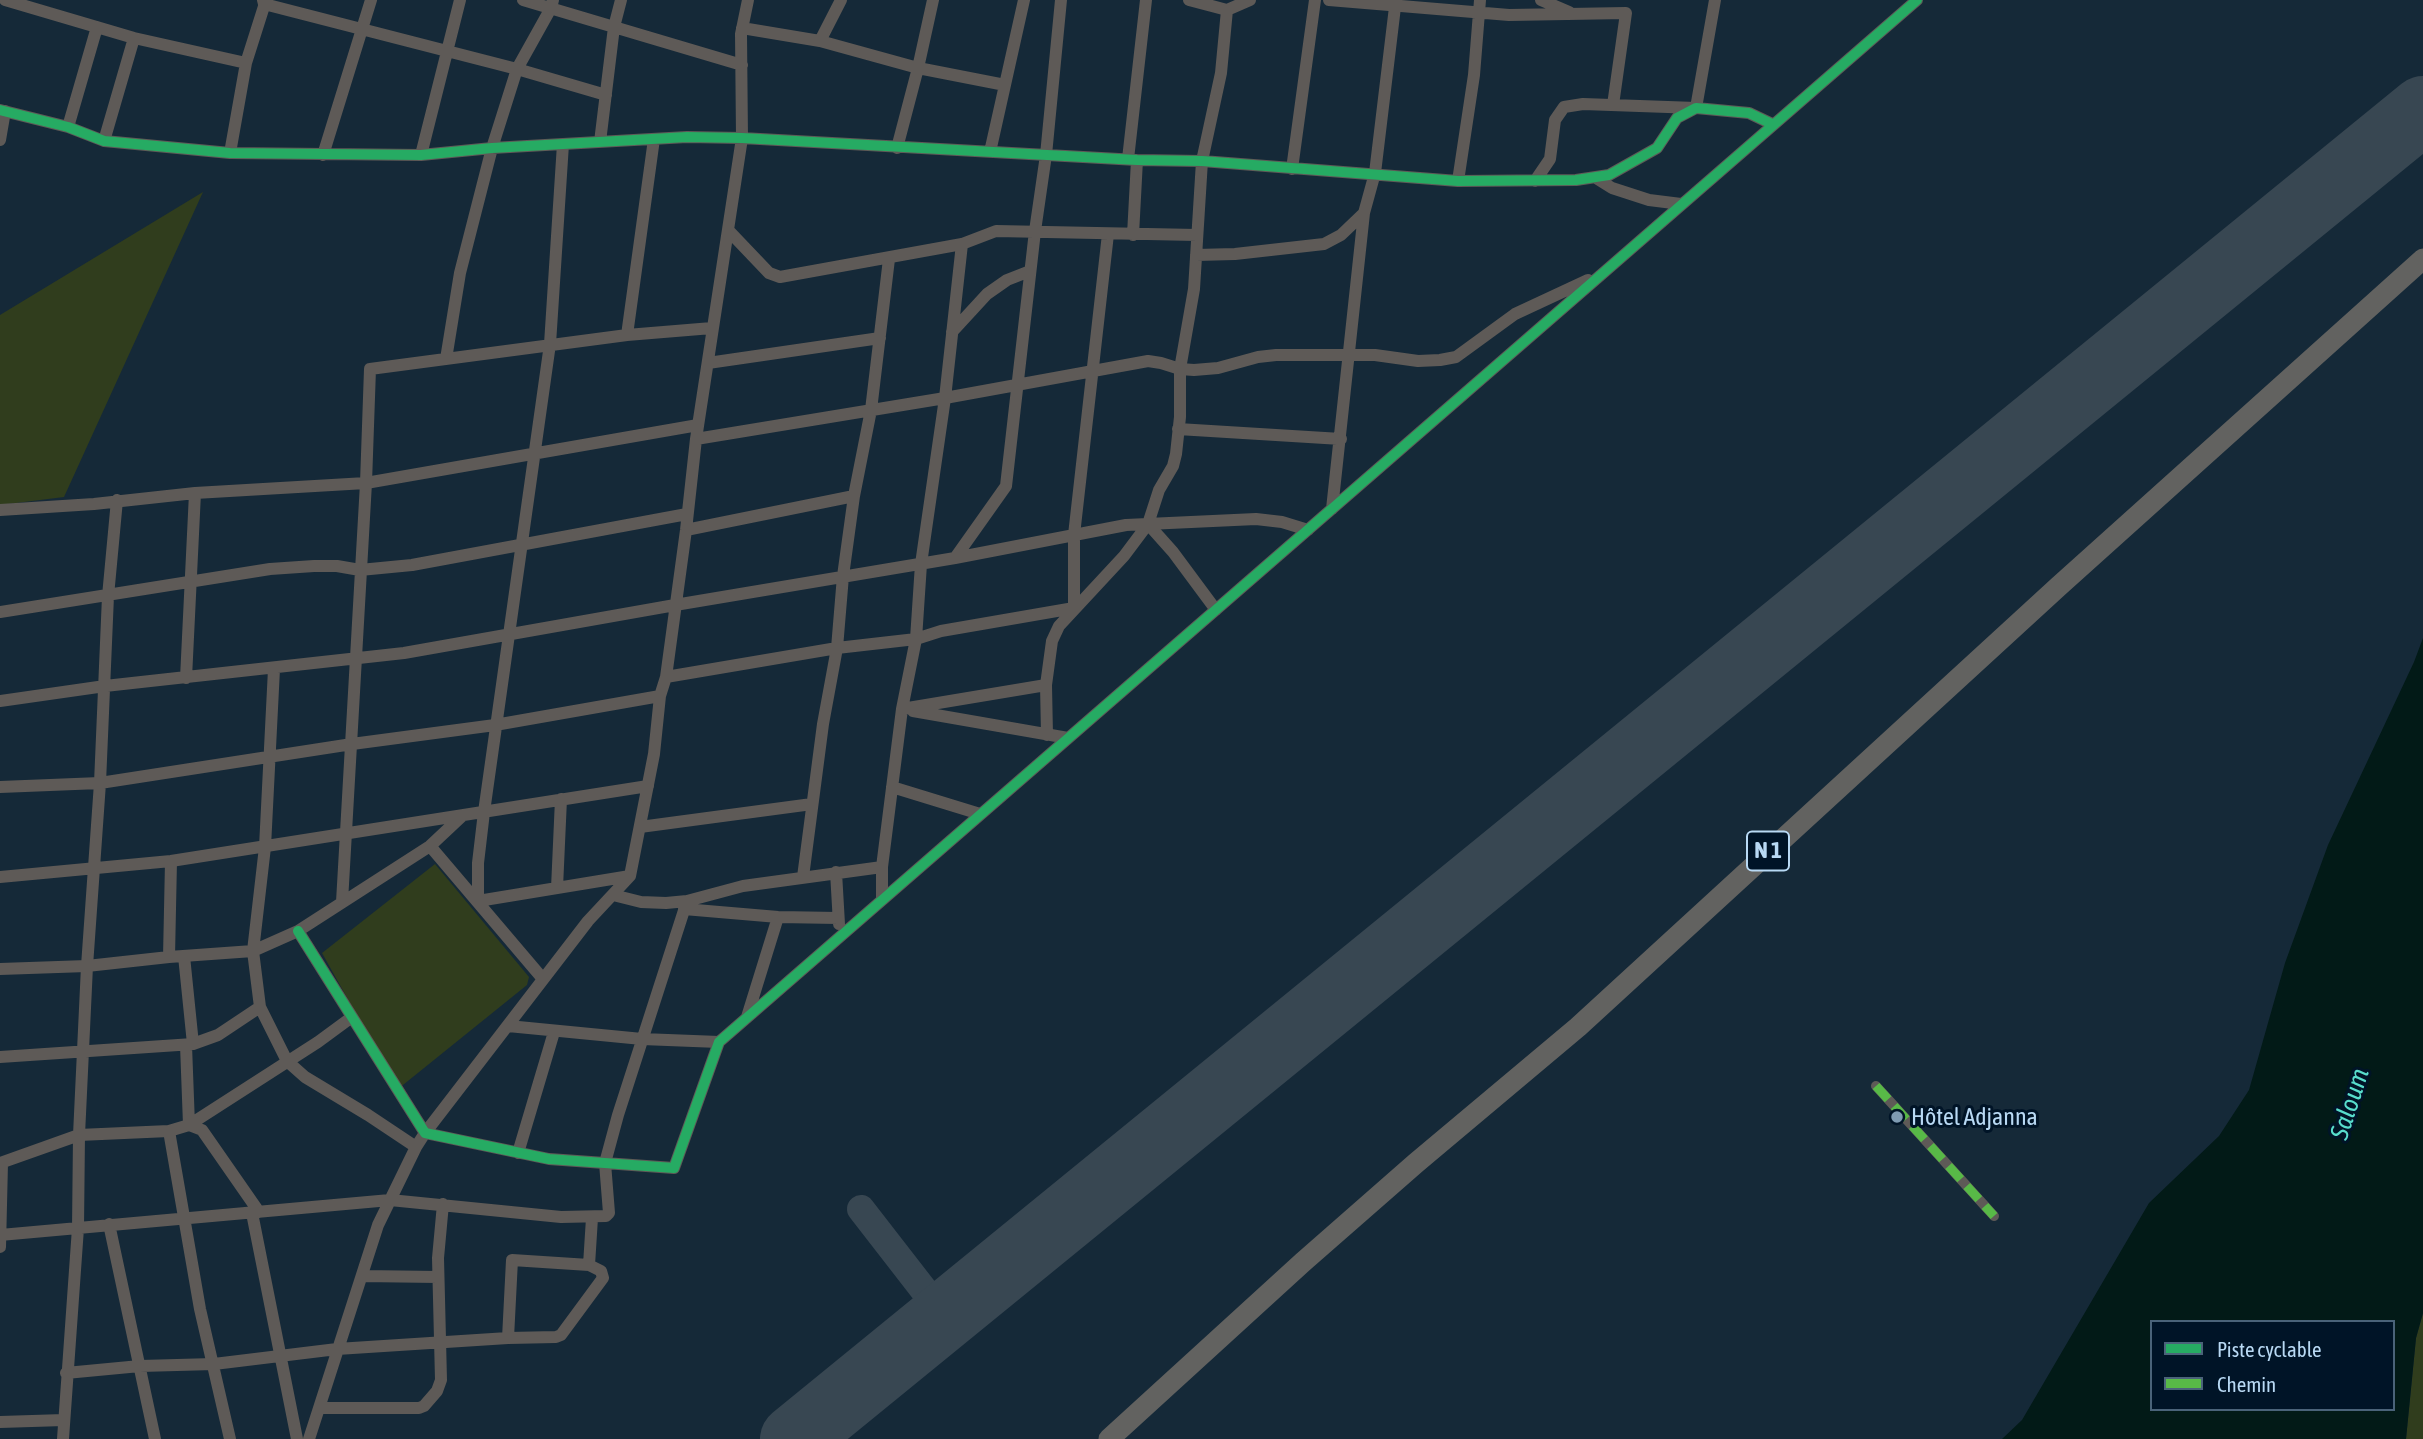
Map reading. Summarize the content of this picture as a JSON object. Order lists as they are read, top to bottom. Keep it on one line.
{"streets":{"highway":["N 1"]},"water":["Saloum"],"places":["Hôtel Adjanna"],"legend":["Piste cyclable","Chemin"]}
